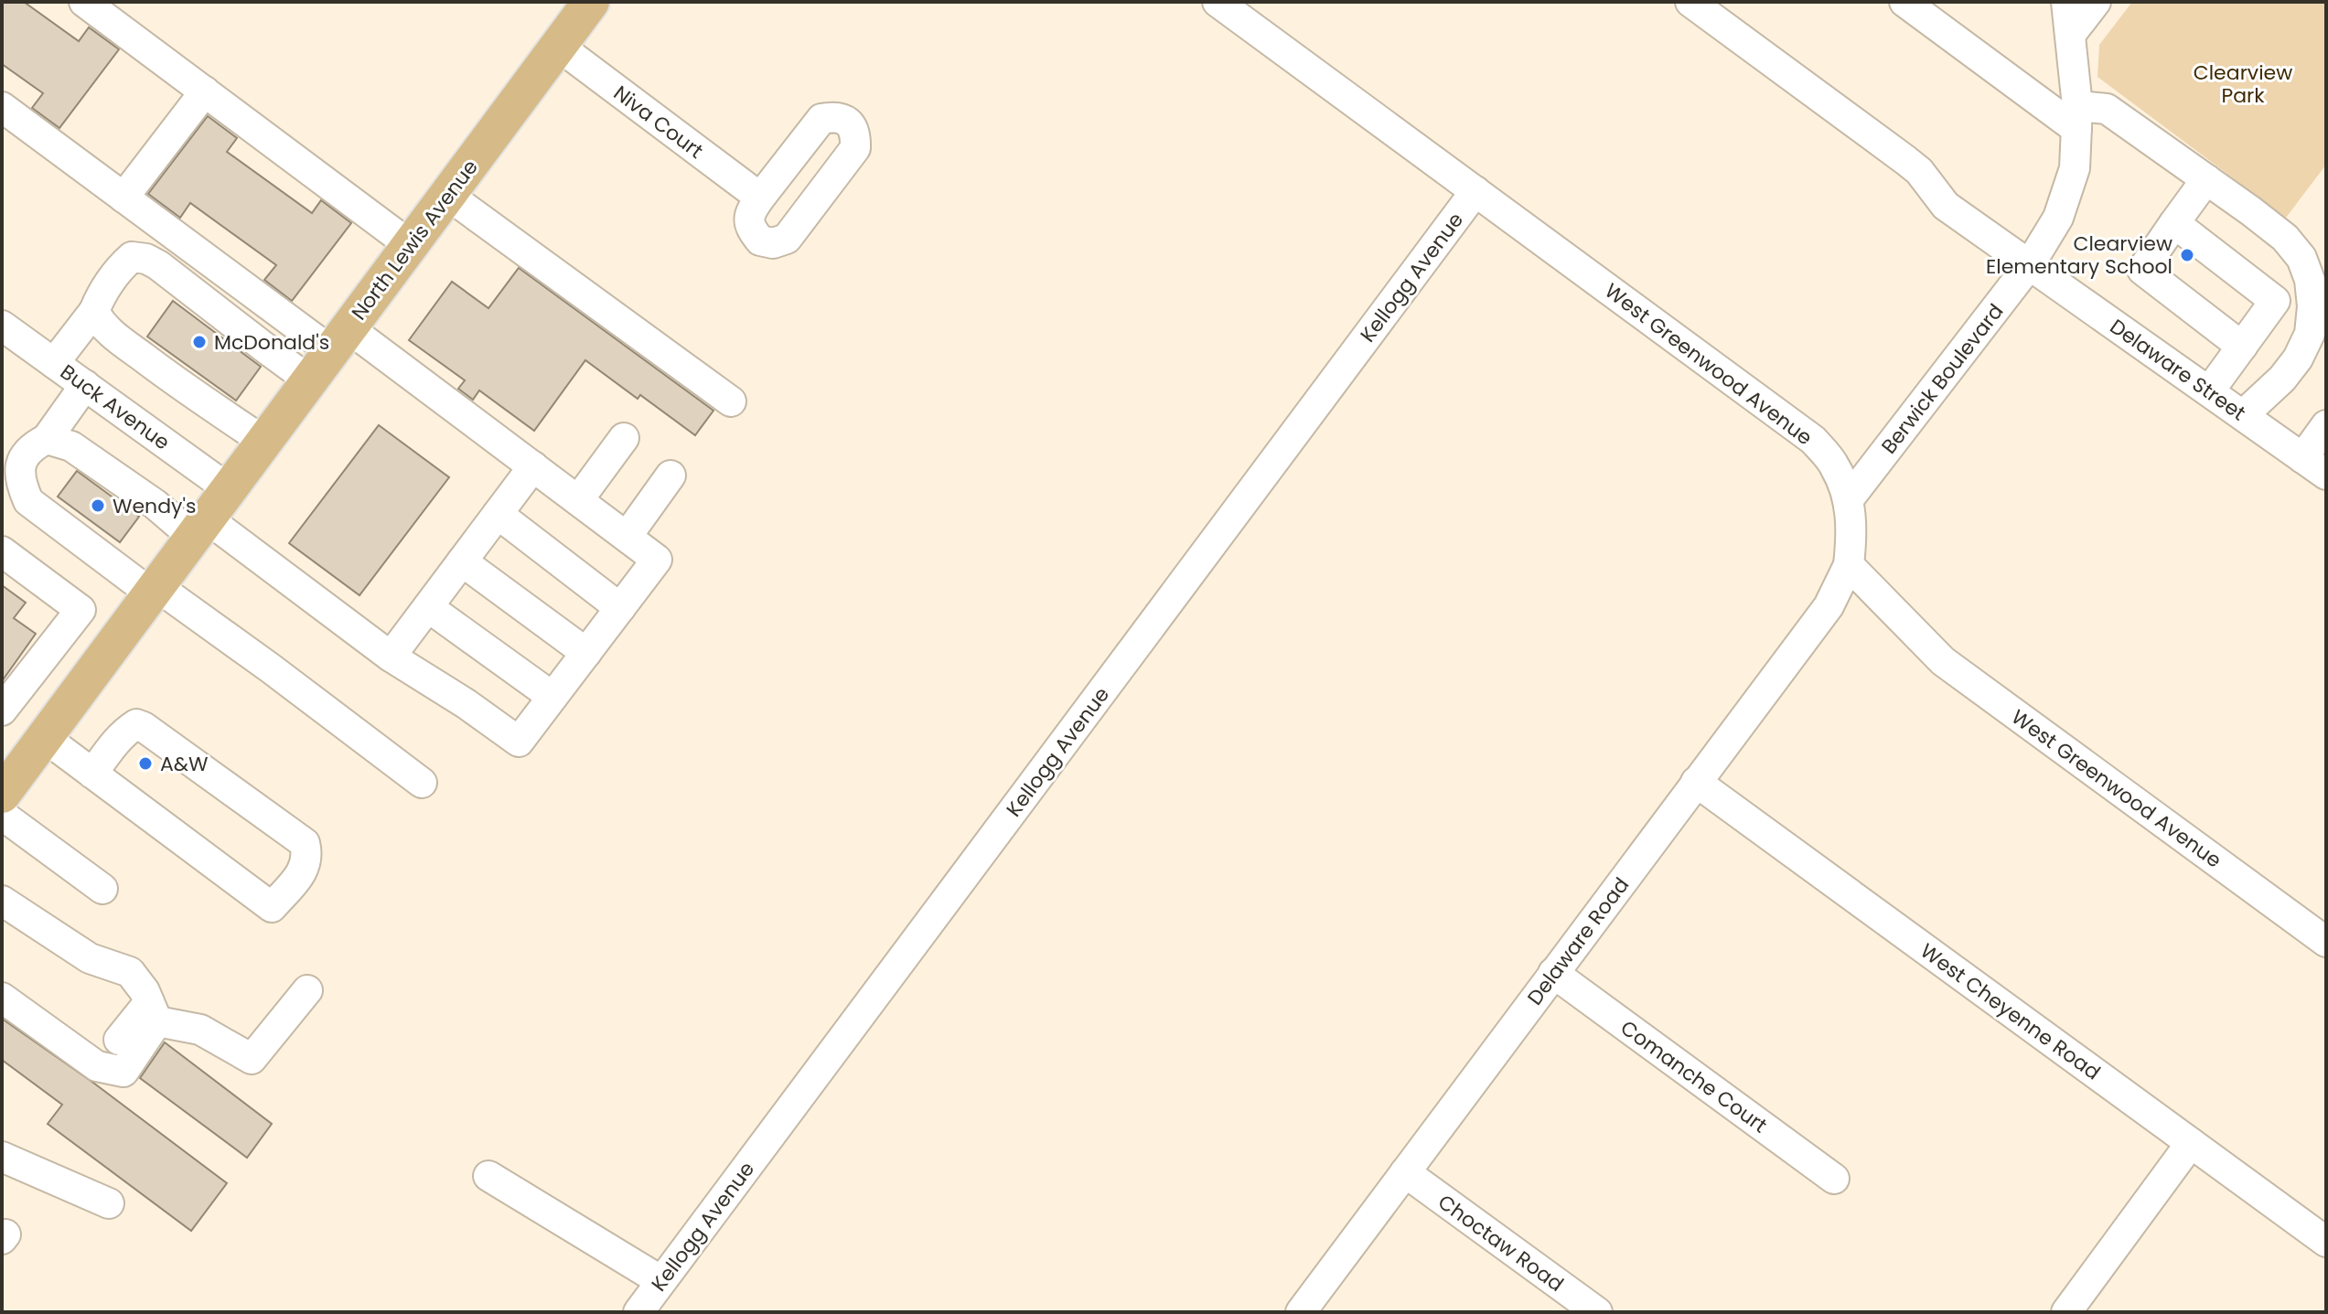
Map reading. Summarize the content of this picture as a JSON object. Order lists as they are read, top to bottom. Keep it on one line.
{"streets":{"main road":["North Lewis Avenue"],"street":["Niva Court","Kellogg Avenue","West Greenwood Avenue","Delaware Street","Berwick Boulevard","Buck Avenue","Delaware Road","West Cheyenne Road","Comanche Court","Choctaw Road"]},"crossings":[["Niva Court","North Lewis Avenue"],["North Lewis Avenue","Buck Avenue"],["Kellogg Avenue","West Greenwood Avenue"],["West Greenwood Avenue","Berwick Boulevard"],["West Greenwood Avenue","Delaware Road"],["Delaware Street","Berwick Boulevard"],["Delaware Road","West Cheyenne Road"],["Delaware Road","Comanche Court"],["Delaware Road","Choctaw Road"]],"parks":["Clearview Park"],"places":["Clearview Elementary School","McDonald's","Wendy's","A&W"]}
